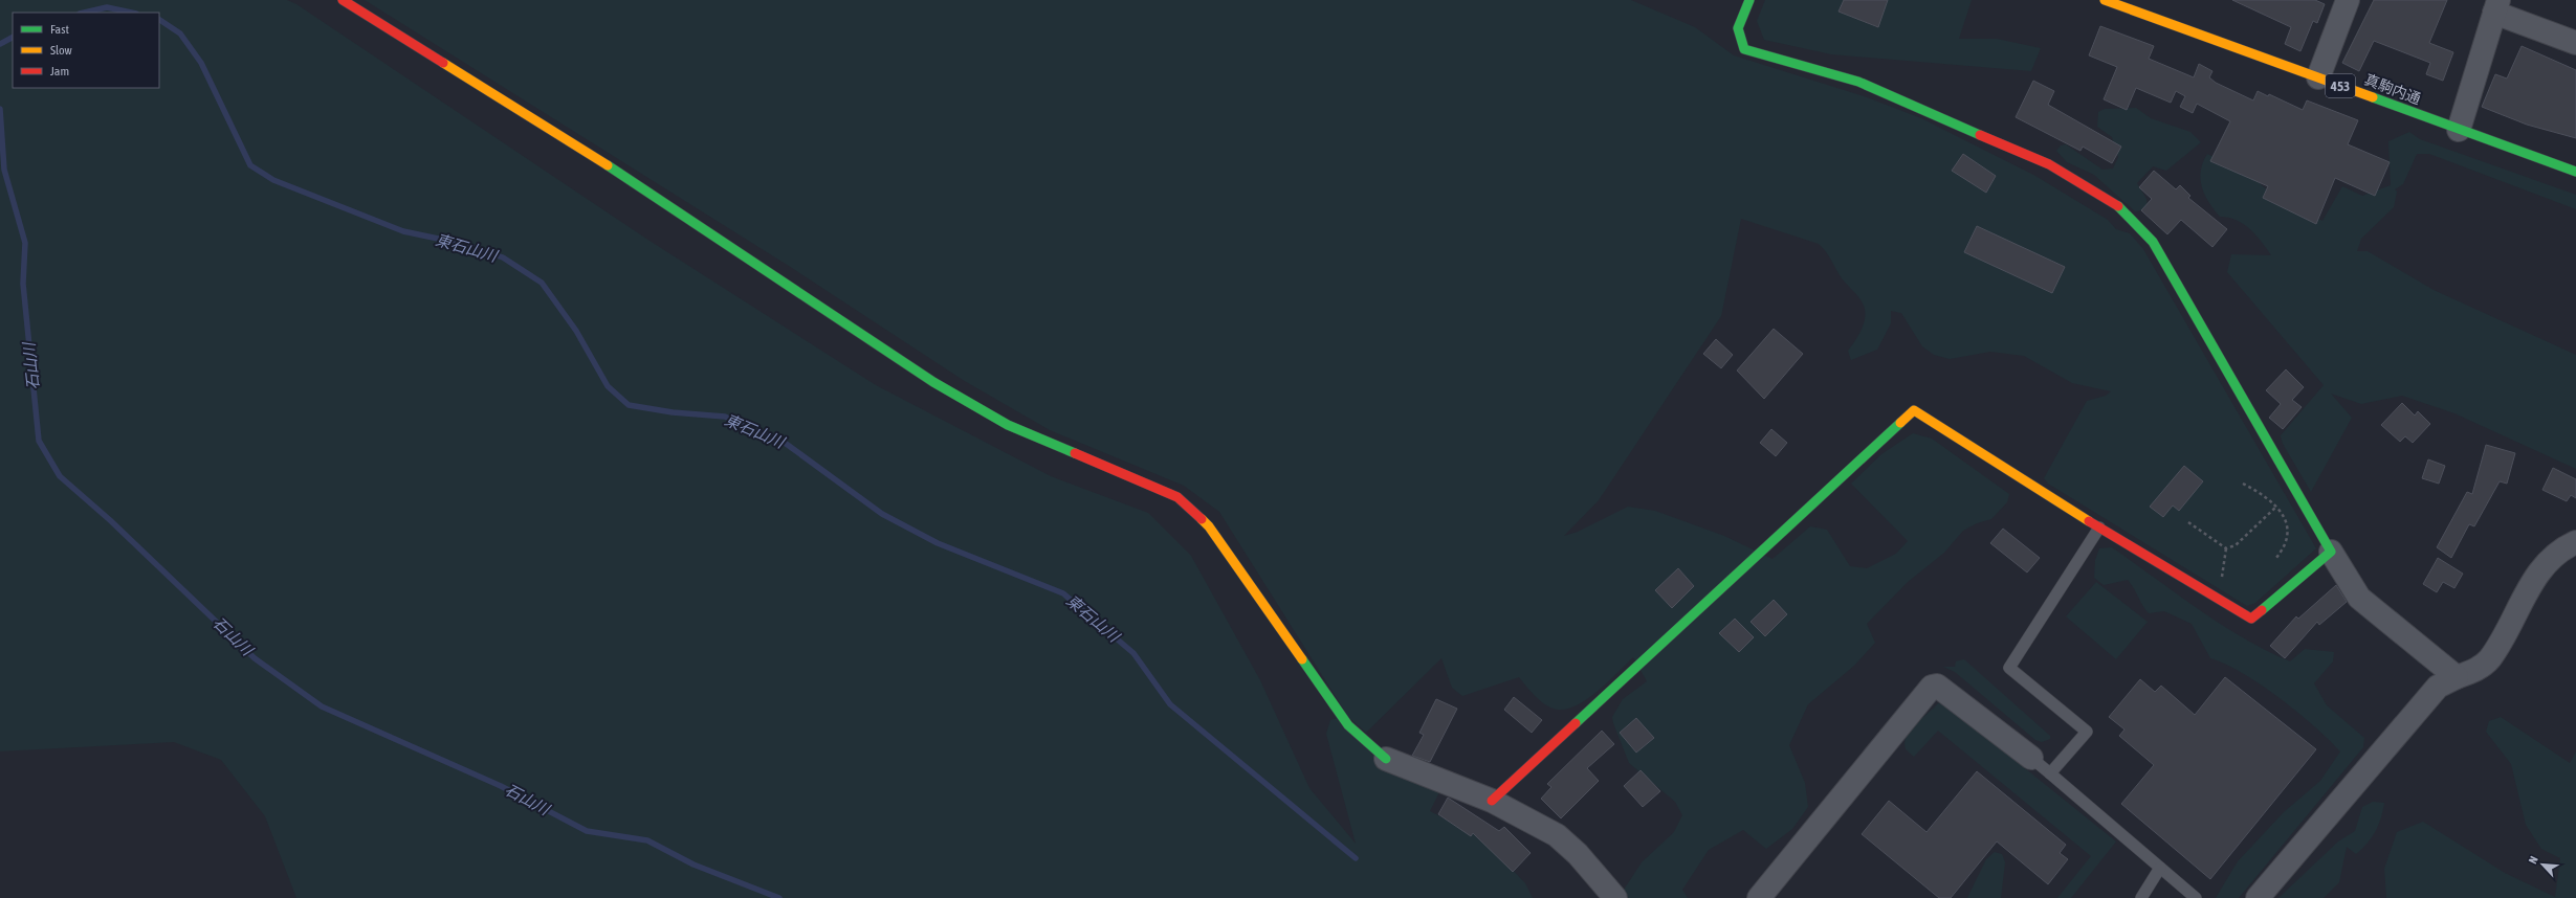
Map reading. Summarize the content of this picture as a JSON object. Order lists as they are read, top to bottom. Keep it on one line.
{"streets":{"main road":["453","真駒内通"]},"water":["東石山川","石山川"],"legend":["Fast","Slow","Jam"],"north":"top left"}
